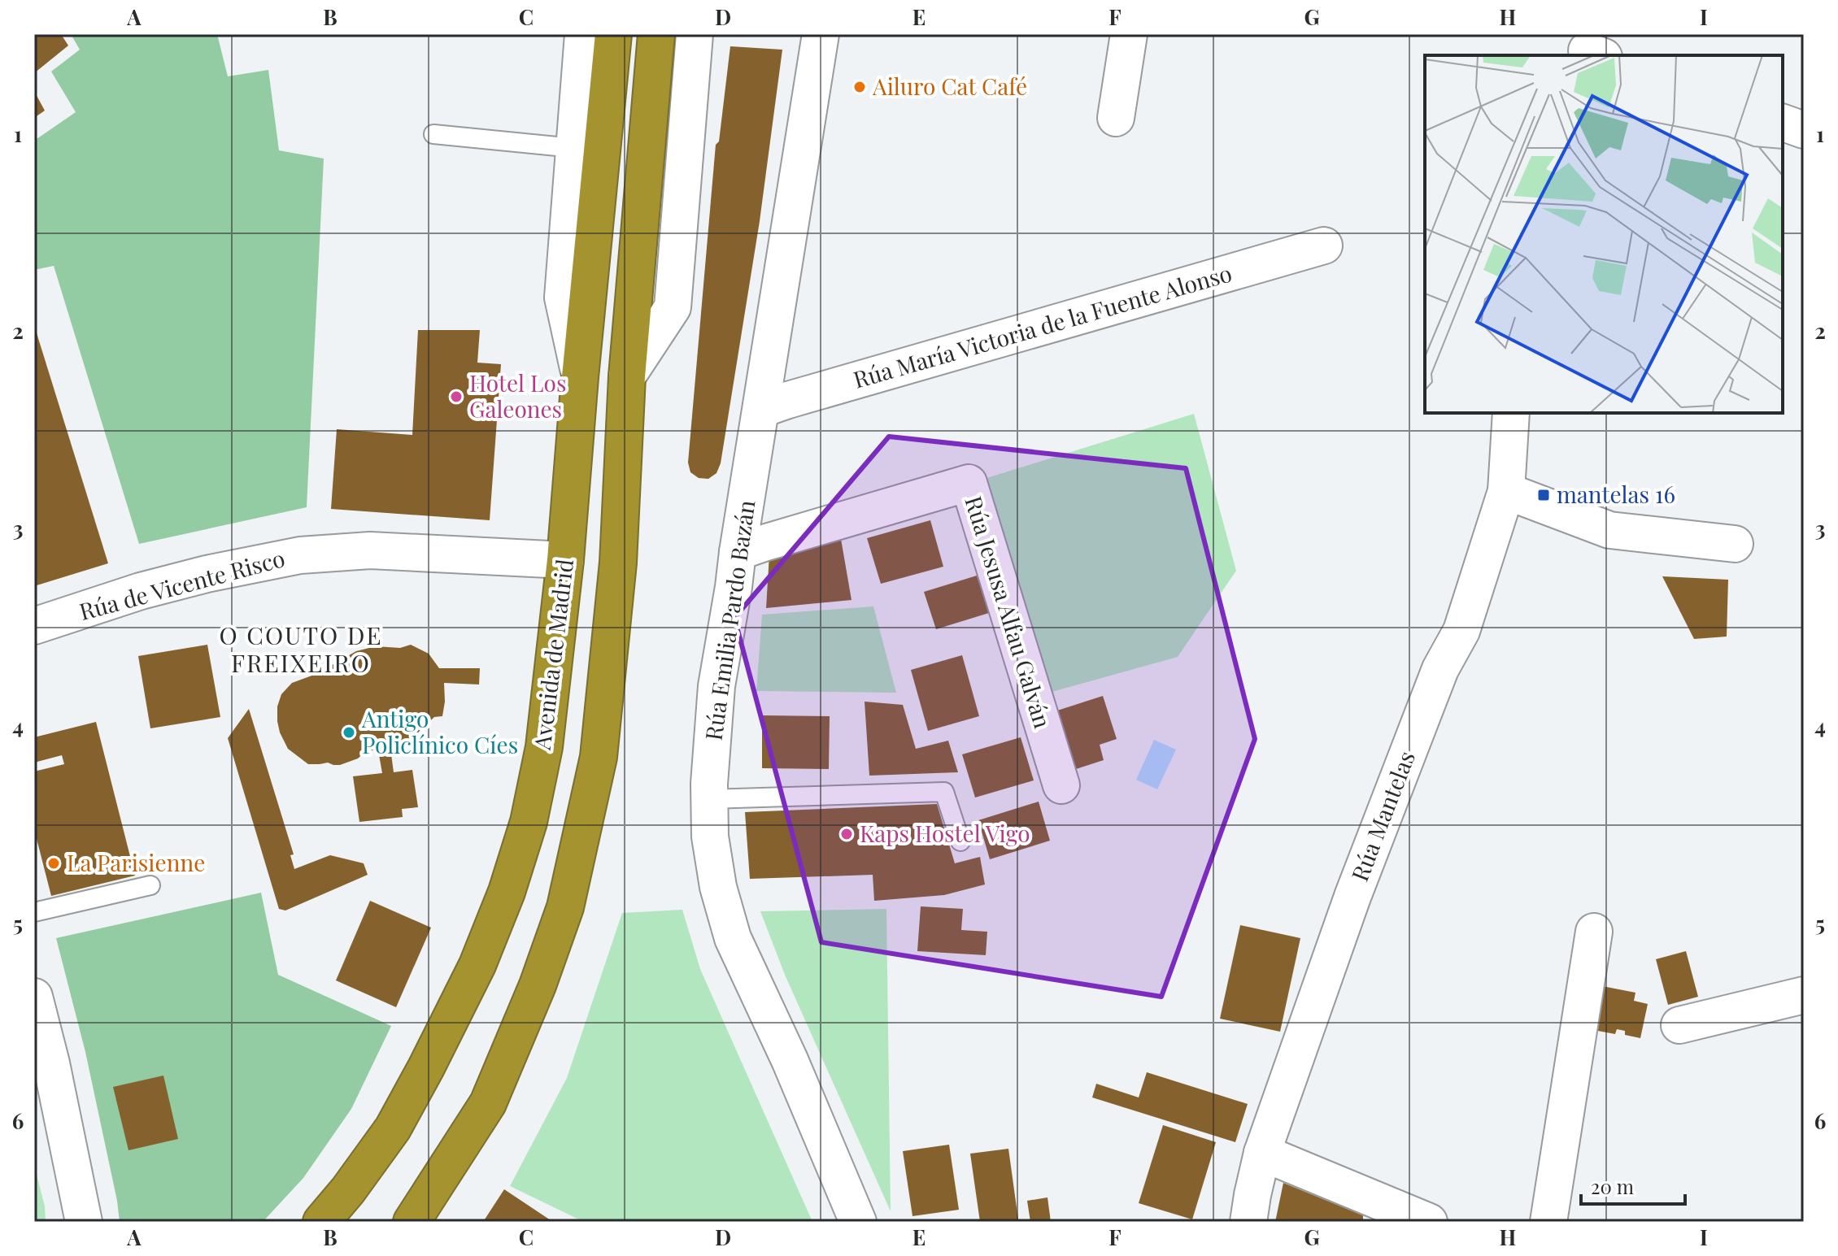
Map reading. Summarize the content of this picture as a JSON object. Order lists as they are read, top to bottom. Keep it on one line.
{"streets":{"highway":["Avenida de Madrid"],"street":["Rúa María Victoria de la Fuente Alonso","Rúa de Vicente Risco","Rúa Jesusa Alfau Galván","Rúa Emilia Pardo Bazán","Rúa Mantelas"]},"crossings":[["Rúa María Victoria de la Fuente Alonso","Rúa Emilia Pardo Bazán"],["Rúa de Vicente Risco","Avenida de Madrid"],["Rúa Jesusa Alfau Galván","Rúa Emilia Pardo Bazán"]],"districts":["O COUTO DE FREIXEIRO"],"places":{"other":["Ailuro Cat Café","Hotel Los Galeones","Antigo Policlínico Cíes","Kaps Hostel Vigo","La Parisienne"],"transit":["mantelas 16"]},"scale_bar":"20 m","grid":{"columns":["A","B","C","D","E","F","G","H","I"],"rows":["1","2","3","4","5","6"]}}
